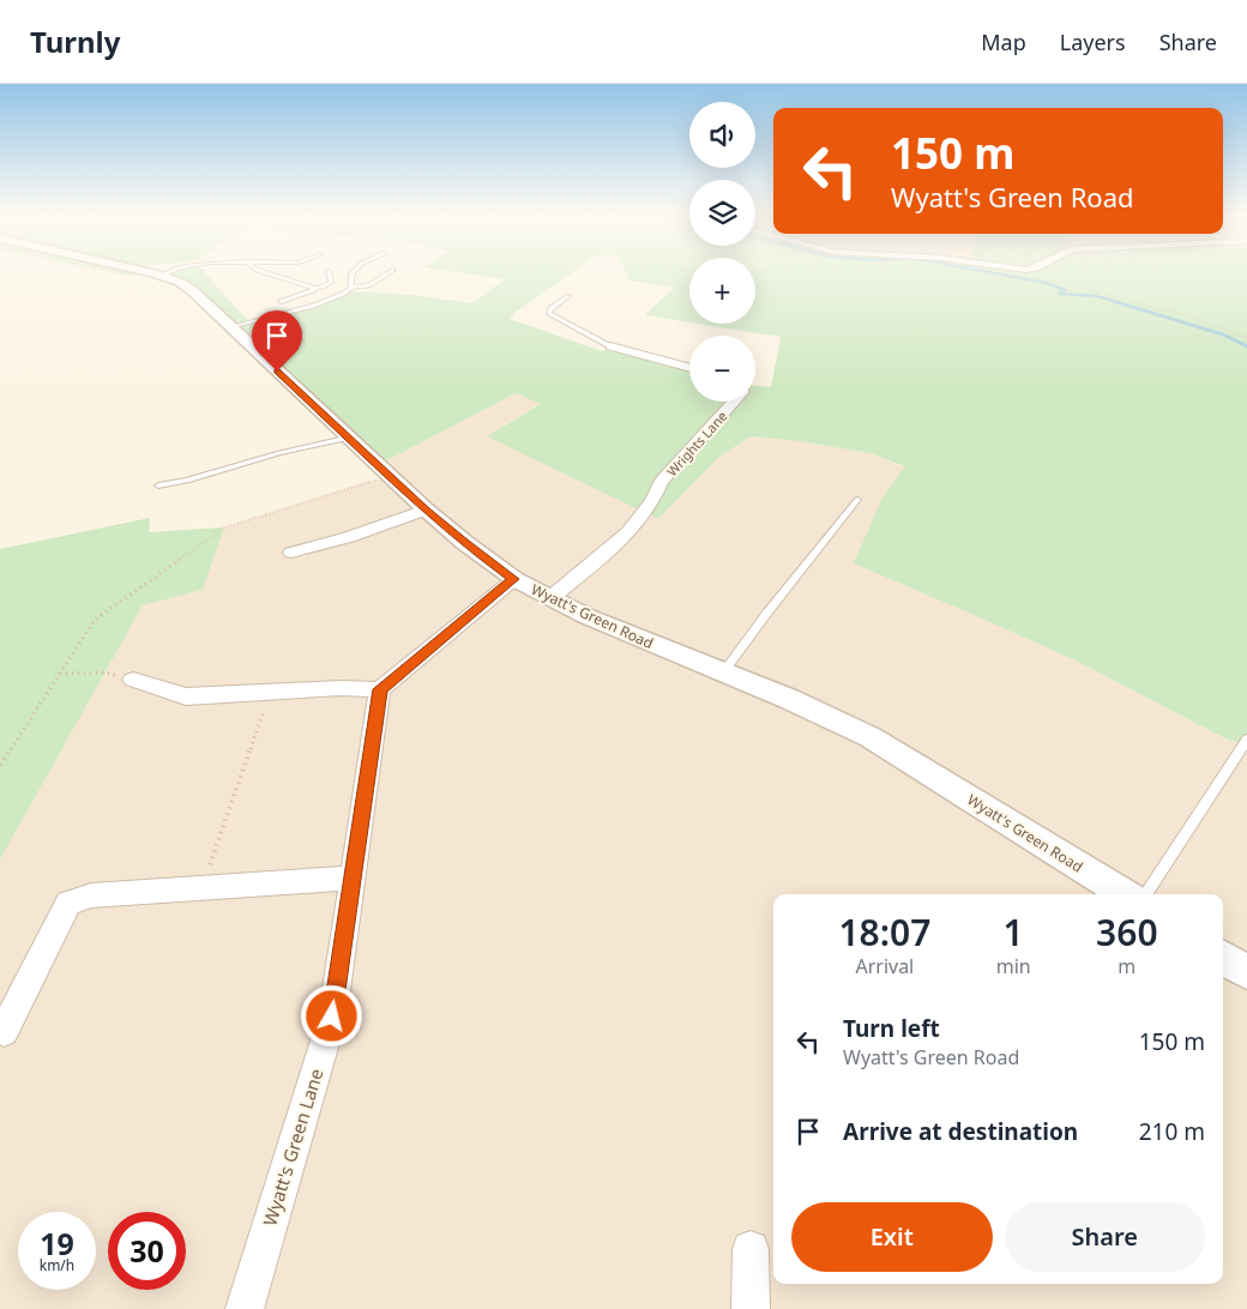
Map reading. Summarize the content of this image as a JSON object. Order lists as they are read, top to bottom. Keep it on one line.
{"streets":{"street":["Wrights Lane","Wyatt's Green Road","Wyatt's Green Lane"]},"crossings":[["Wrights Lane","Wyatt's Green Road"]],"page":{"header":"Turnly","nav":["Map","Layers","Share"],"map_buttons":["+","−"],"turn":["150 m","Wyatt's Green Road"],"eta":["18:07","Arrival","1","min","360","m"],"list":[{"name":"Turn left","note":"Wyatt's Green Road","value":"150 m"},{"name":"Arrive at destination","value":"210 m"}],"buttons":["Exit","Share"],"speed":"19 km/h","limit":"30"}}
